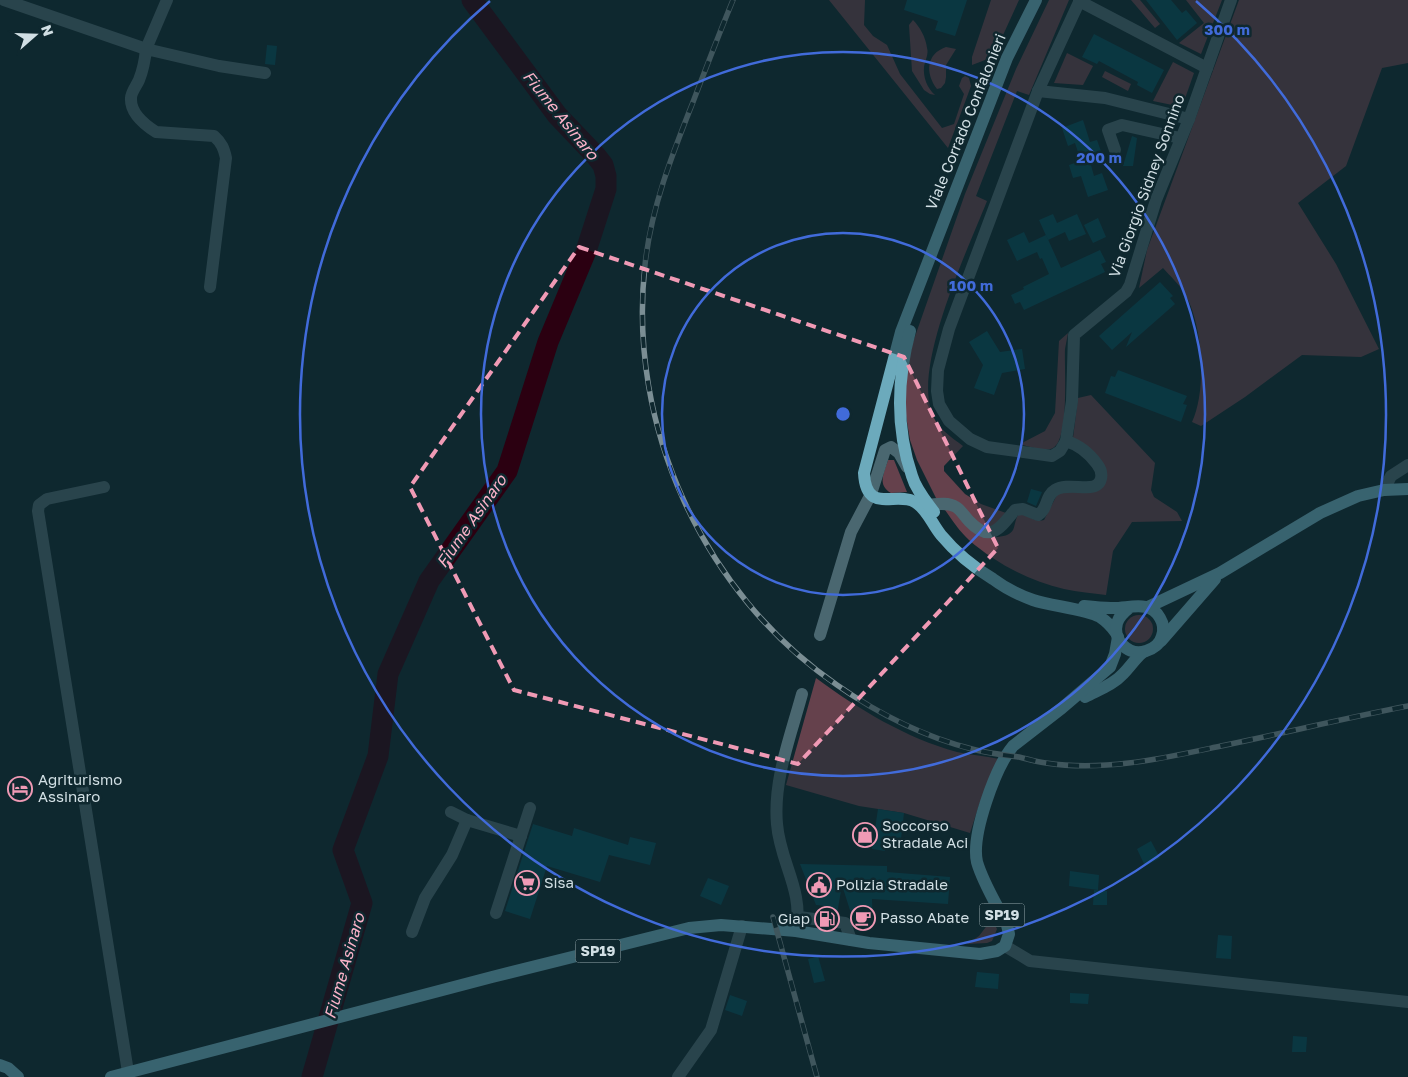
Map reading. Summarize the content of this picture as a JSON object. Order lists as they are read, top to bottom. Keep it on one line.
{"streets":{"main road":["Viale Corrado Confalonieri","SP19"],"street":["Via Giorgio Sidney Sonnino"]},"water":["Fiume Asinaro"],"places":{"hotel":["Agriturismo Assinaro"],"shop":["Soccorso Stradale Aci"],"supermarket":["Sisa"],"public building":["Polizia Stradale"],"cafe":["Passo Abate"],"fuel station":["Giap"]},"north":"right","rings":["300 m","200 m","100 m"]}
